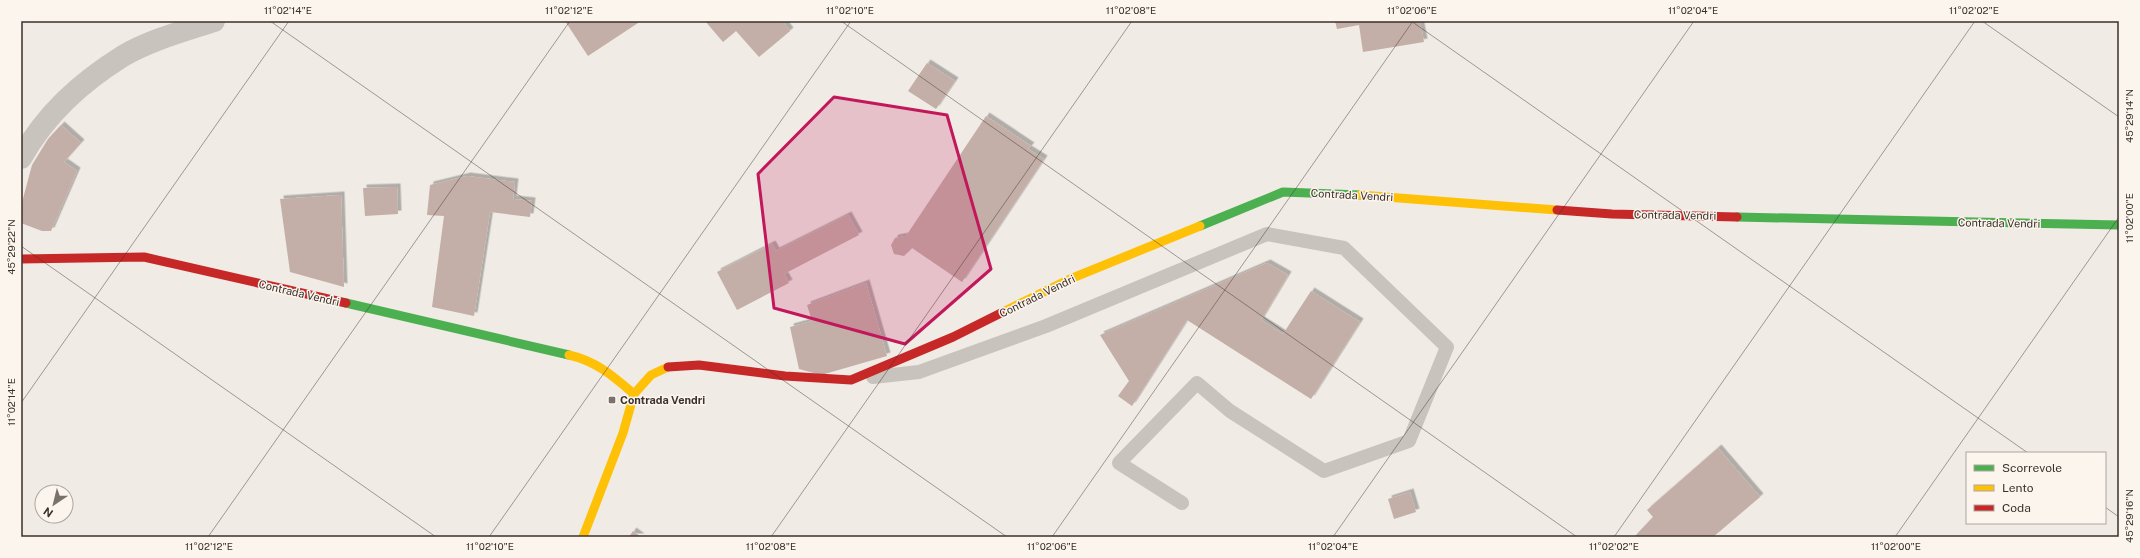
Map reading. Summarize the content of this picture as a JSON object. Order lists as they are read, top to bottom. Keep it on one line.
{"streets":{"street":["Contrada Vendri"]},"places":{"transit":["Contrada Vendri"]},"legend":["Scorrevole","Lento","Coda"],"north":"bottom left","coordinates":["11°02'14\"E","11°02'12\"E","11°02'10\"E","11°02'08\"E","11°02'06\"E","11°02'04\"E","11°02'02\"E","45°29'14\"N","11°02'00\"E","45°29'22\"N","45°29'16\"N"]}
